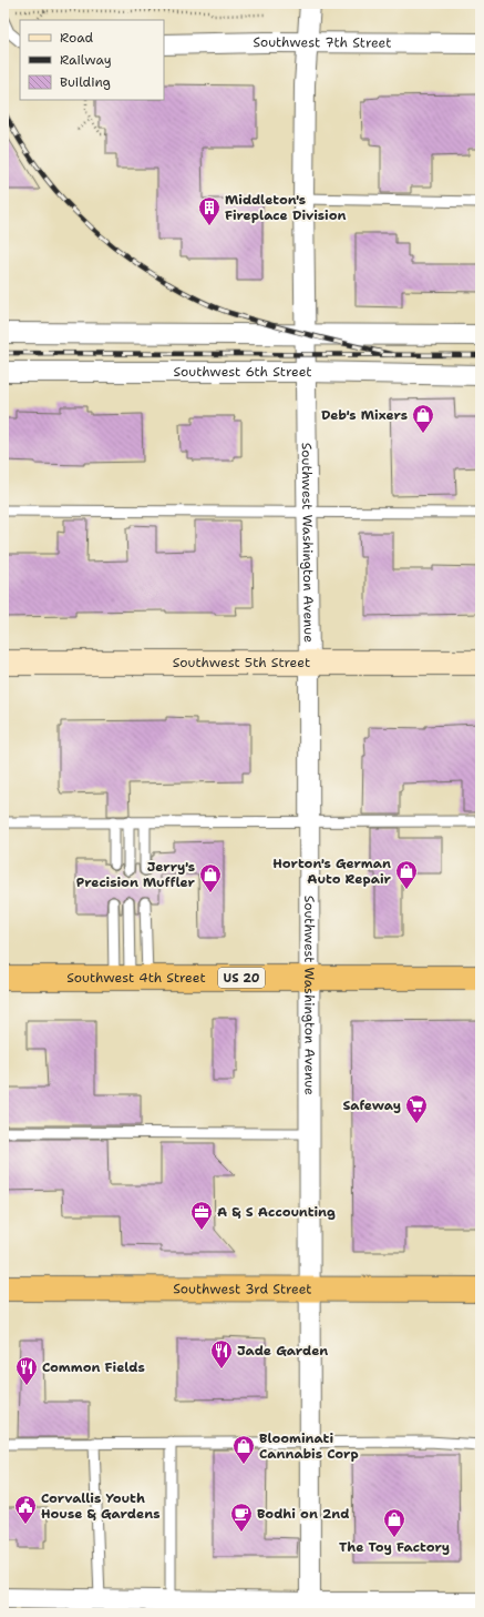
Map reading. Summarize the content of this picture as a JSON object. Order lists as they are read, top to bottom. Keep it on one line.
{"streets":{"highway":["Southwest 4th Street","US 20","Southwest 3rd Street"],"street":["Southwest 7th Street","Southwest 6th Street","Southwest Washington Avenue","Southwest 5th Street"]},"crossings":[["Southwest 7th Street","Southwest Washington Avenue"],["Southwest 6th Street","Southwest Washington Avenue"],["Southwest Washington Avenue","Southwest 5th Street"],["Southwest Washington Avenue","Southwest 4th Street"],["Southwest Washington Avenue","Southwest 3rd Street"]],"places":{"building":["Middleton's Fireplace Division"],"shop":["Deb's Mixers","Horton's German Auto Repair","Jerry's Precision Muffler","Bloominati Cannabis Corp","The Toy Factory"],"supermarket":["Safeway"],"office":["A & S Accounting"],"restaurant":["Jade Garden","Common Fields"],"public building":["Corvallis Youth House & Gardens"],"cafe":["Bodhi on 2nd"]},"legend":["Road","Railway","Building"]}
